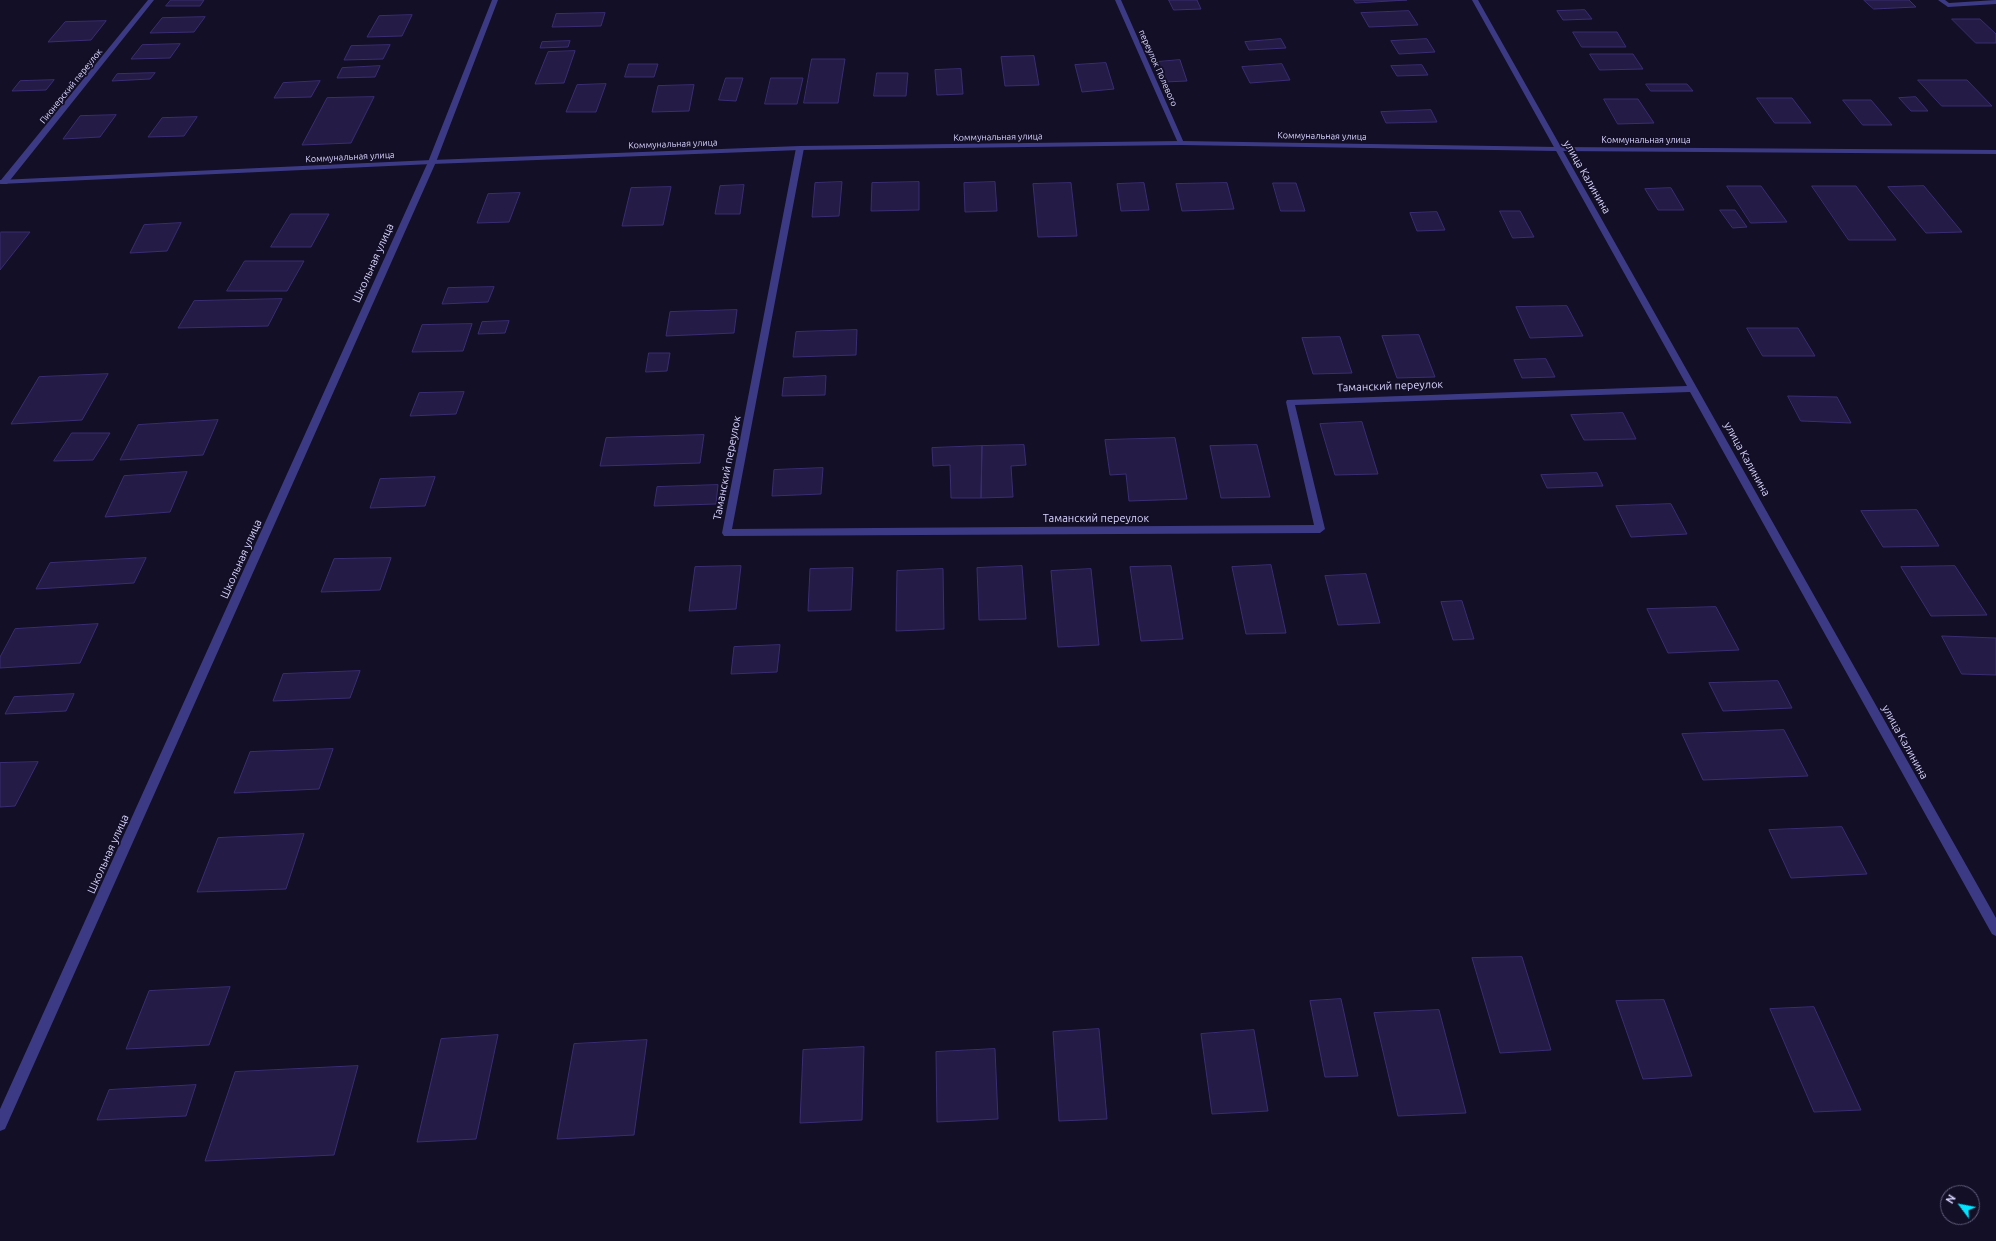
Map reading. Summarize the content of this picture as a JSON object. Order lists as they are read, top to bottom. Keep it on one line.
{"streets":{"street":["переулок Полевого","Пионерский переулок","Коммунальная улица","улица Калинина","Школьная улица","Таманский переулок"]},"crossings":[["переулок Полевого","Коммунальная улица"],["Пионерский переулок","Коммунальная улица"],["Коммунальная улица","улица Калинина"],["Коммунальная улица","Школьная улица"],["Коммунальная улица","Таманский переулок"],["улица Калинина","Таманский переулок"]],"north":"top left"}
